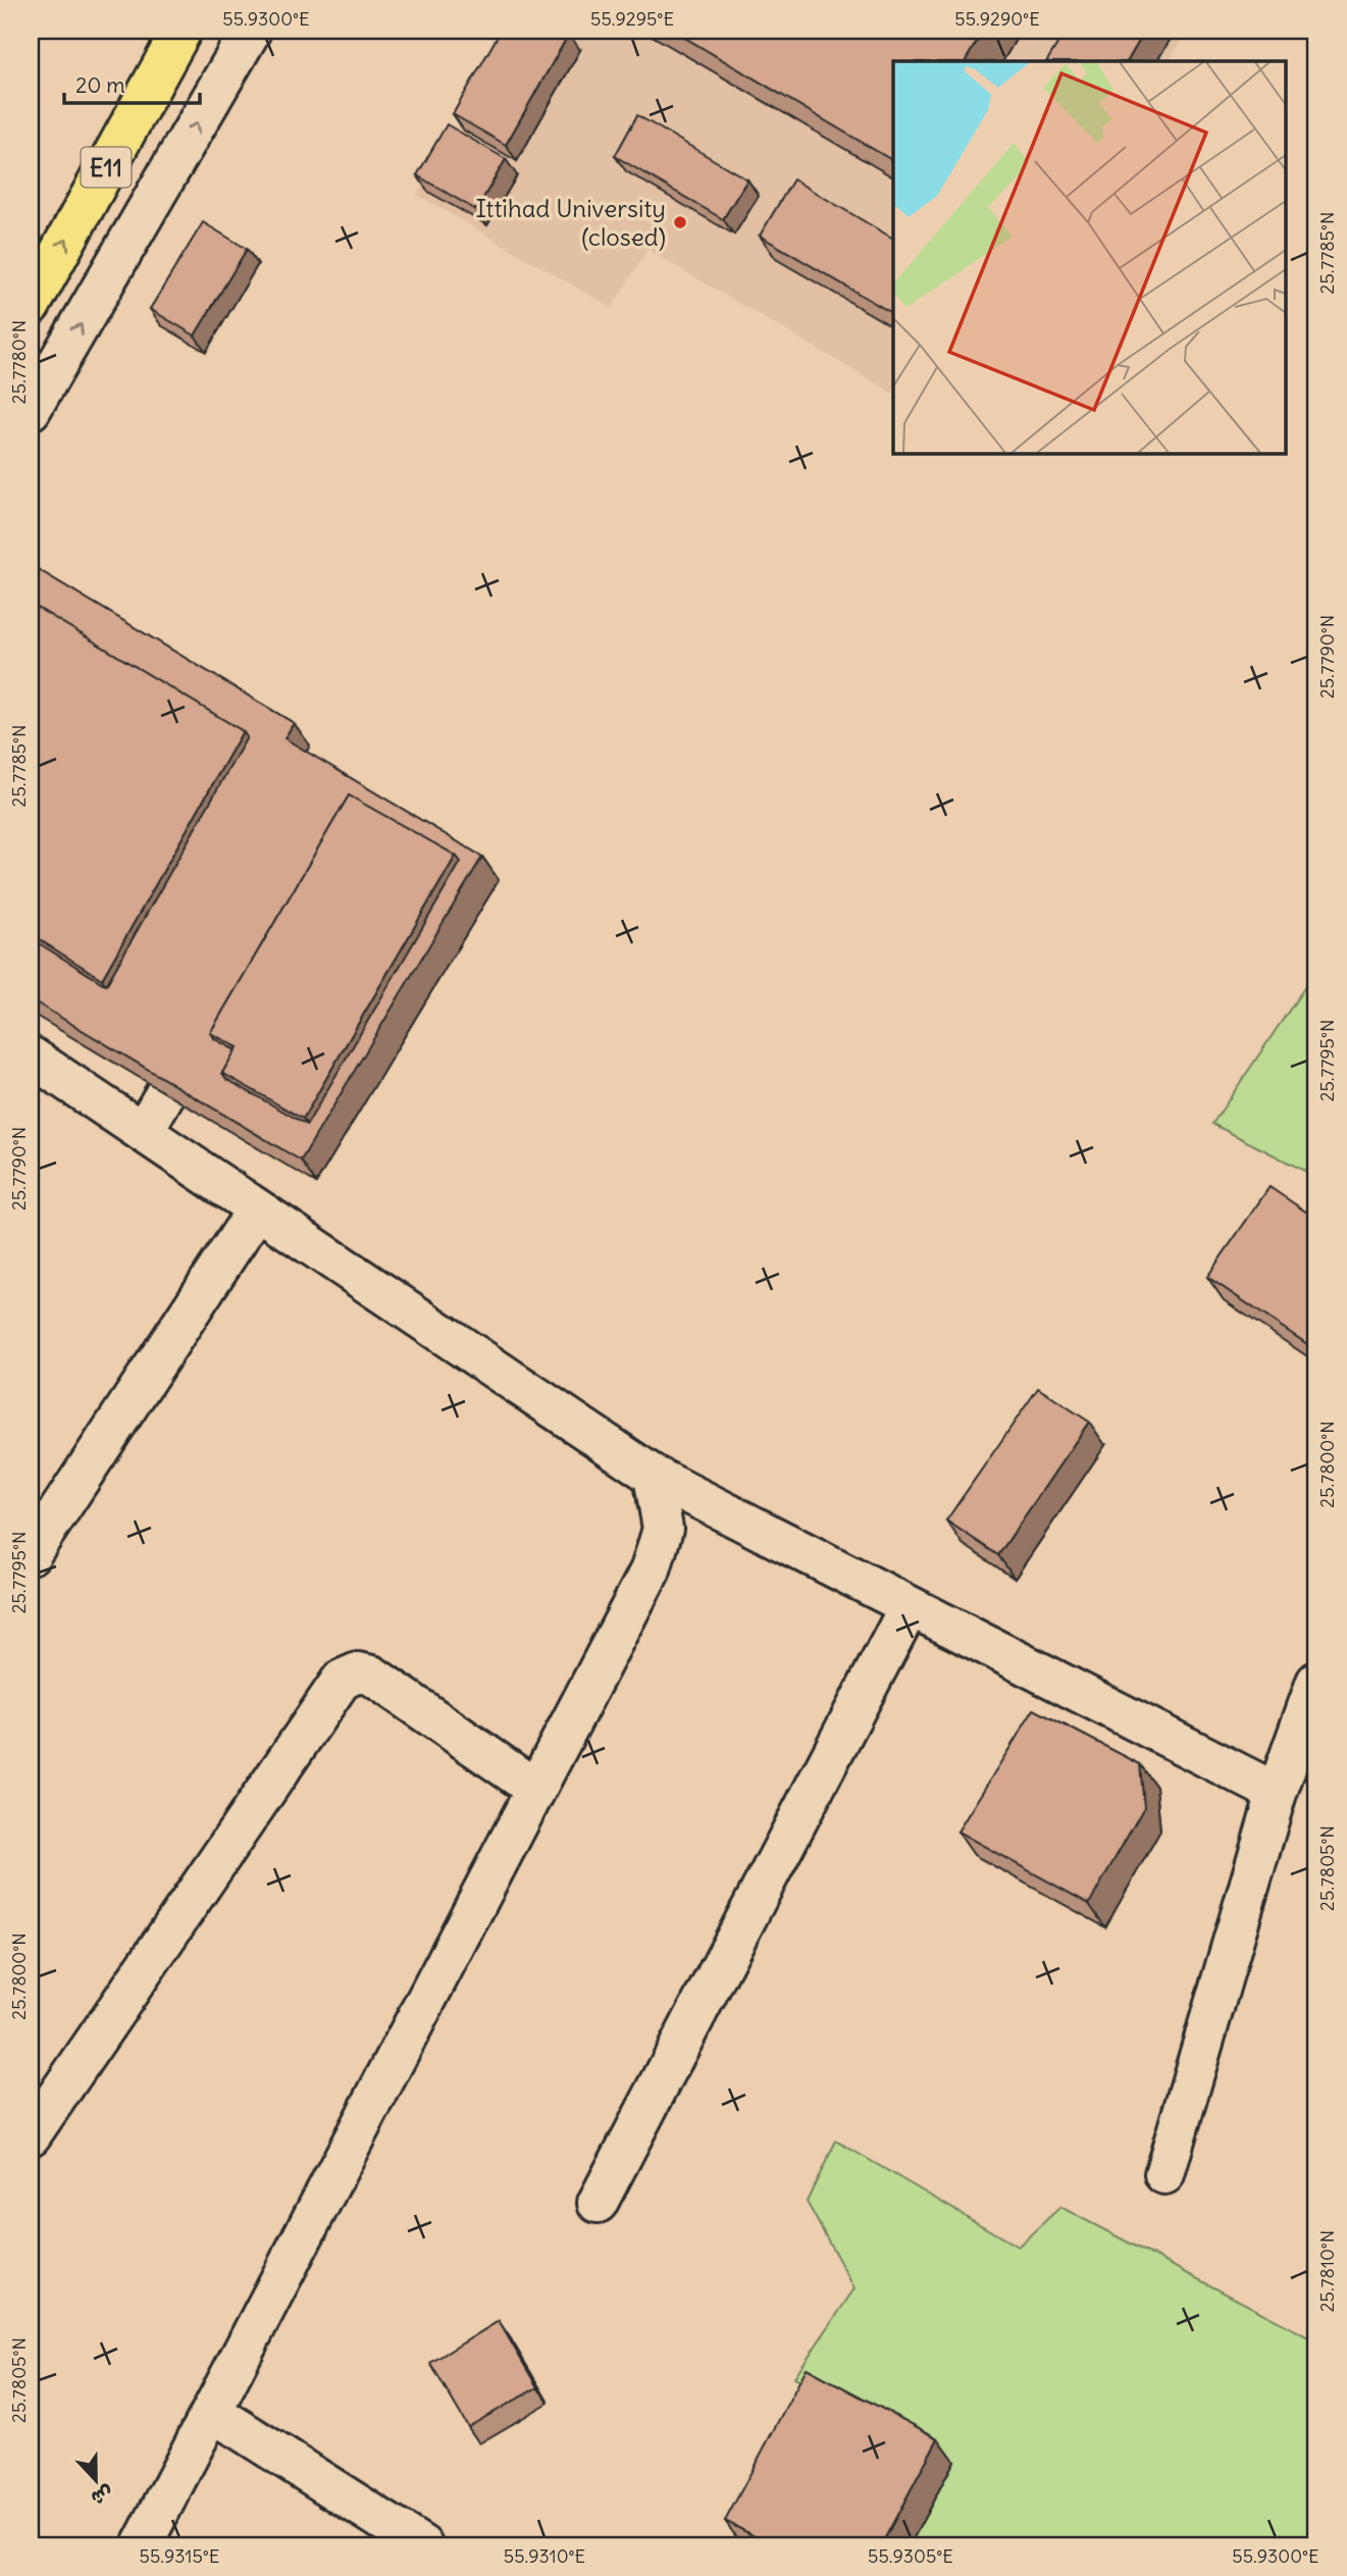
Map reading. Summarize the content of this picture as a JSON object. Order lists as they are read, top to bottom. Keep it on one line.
{"streets":{"main road":["E11"]},"places":["Ittihad University (closed)"],"scale_bar":"20 m","north":"bottom","coordinates":["55.9300°E","55.9295°E","55.9290°E","25.7785°N","25.7780°N","25.7790°N","25.7795°N","25.7800°N","25.7805°N","25.7810°N","55.9315°E","55.9310°E","55.9305°E"]}
